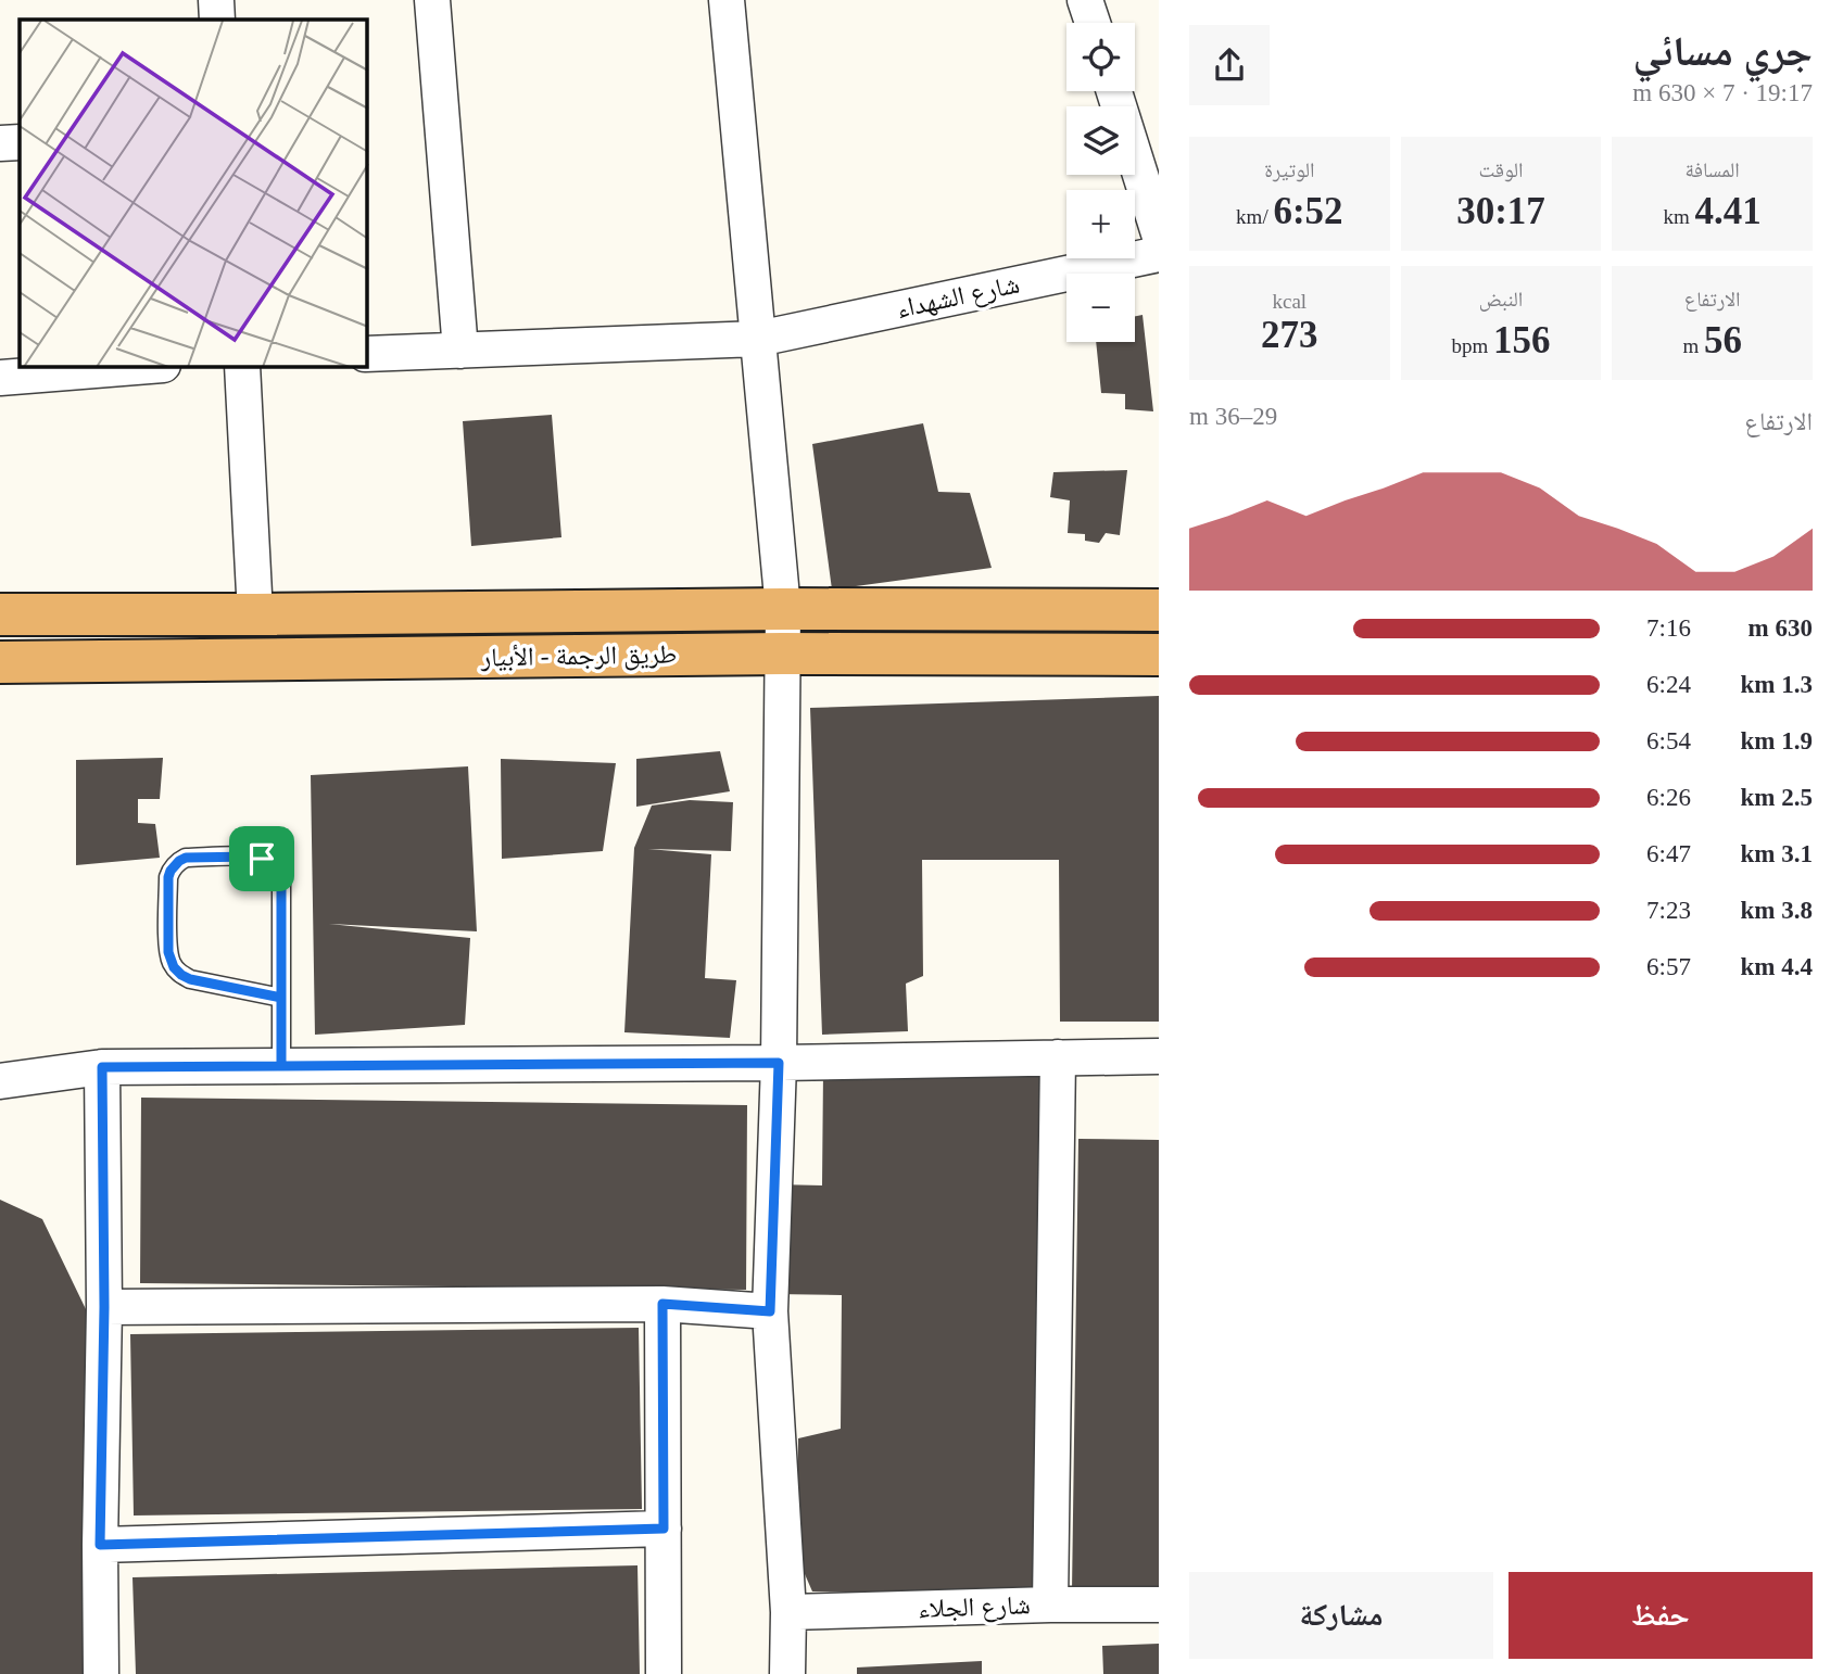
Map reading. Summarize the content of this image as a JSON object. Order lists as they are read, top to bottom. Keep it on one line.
{"streets":{"highway":["طريق الرجمة - الأبيار"],"street":["شارع الشهداء","شارع الجلاء"]},"page":{"heading":["جري مسائي","19:17 · 7 × 630 m"],"map_buttons":["+","−"],"stats":[["المسافة","4.41 km"],["الوقت","30:17"],["الوتيرة","6:52 /km"],["الارتفاع","56 m"],["النبض","156 bpm"],["kcal","273"]],"chart":["الارتفاع","29–36 m"],"list":[{"name":"630 m","note":"7:16"},{"name":"1.3 km","note":"6:24"},{"name":"1.9 km","note":"6:54"},{"name":"2.5 km","note":"6:26"},{"name":"3.1 km","note":"6:47"},{"name":"3.8 km","note":"7:23"},{"name":"4.4 km","note":"6:57"}],"buttons":["حفظ","مشاركة"]}}
